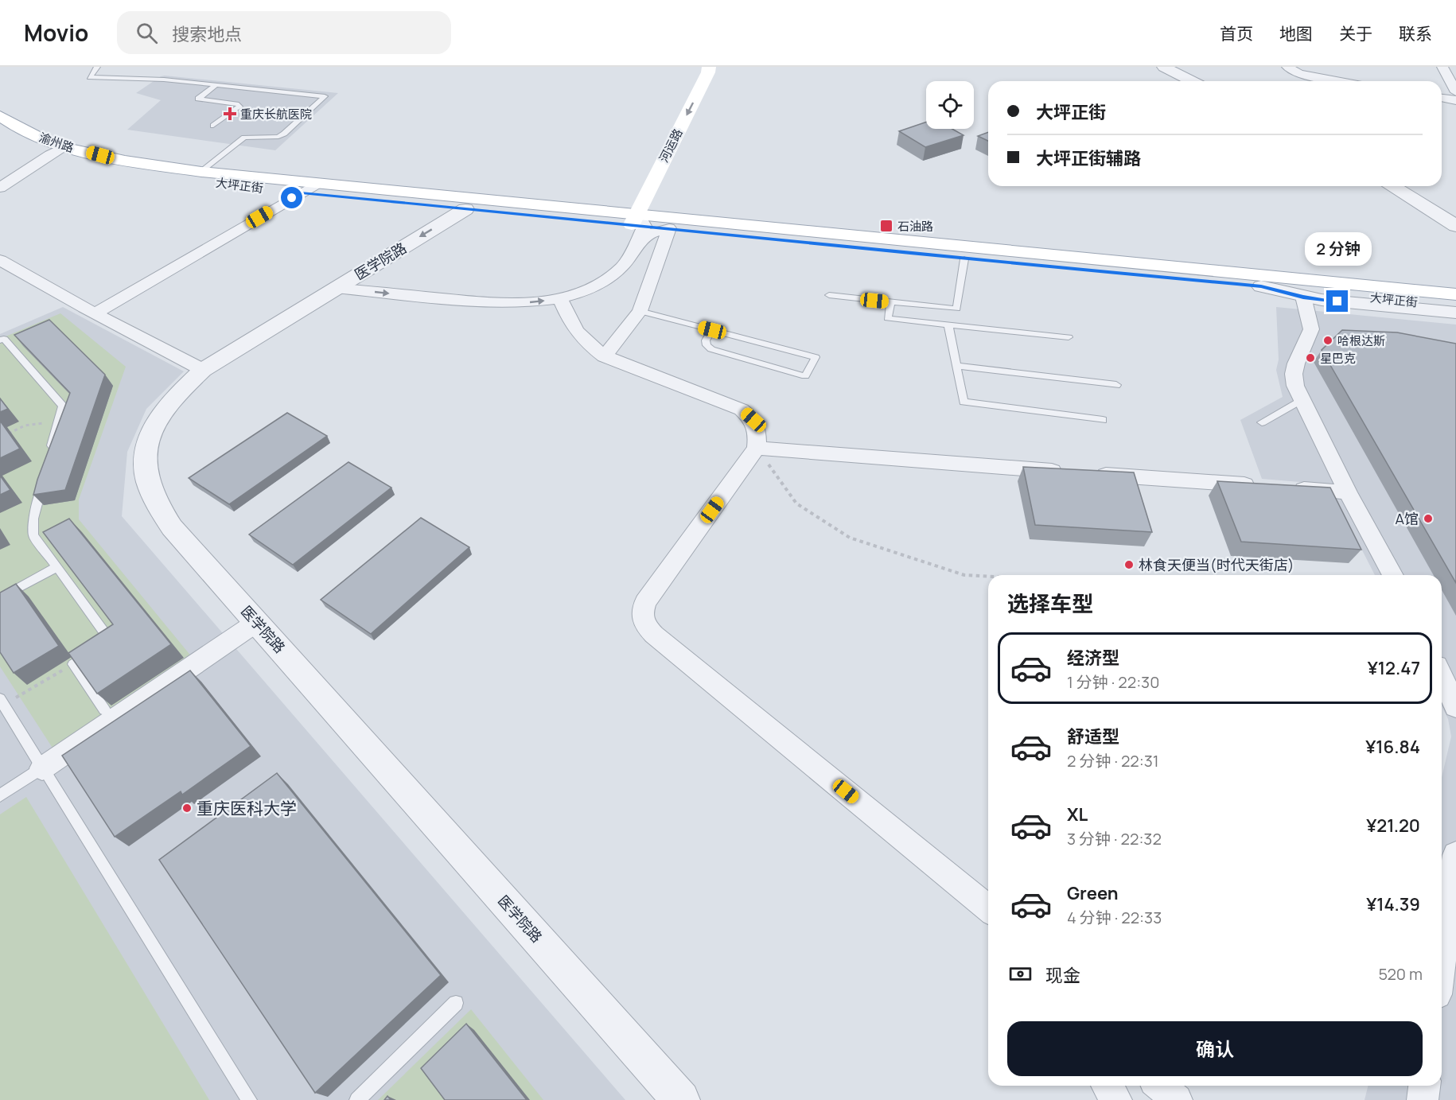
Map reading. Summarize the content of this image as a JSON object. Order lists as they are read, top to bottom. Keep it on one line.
{"streets":{"main road":["渝州路","河运路","大坪正街"],"street":["医学院路"]},"crossings":[["渝州路","大坪正街"],["河运路","大坪正街"],["大坪正街","医学院路"]],"places":{"health":["重庆长航医院"],"transit":["石油路"],"other":["哈根达斯","星巴克","A馆","林食天便当(时代天街店)","重庆医科大学"]},"page":{"header":"Movio","search":"搜索地点","nav":["首页","地图","关于","联系"],"banner":["大坪正街","大坪正街辅路"],"bubble":"2 分钟","heading":"选择车型","list":[{"name":"经济型","note":"1 分钟 · 22:30","value":"¥12.47"},{"name":"舒适型","note":"2 分钟 · 22:31","value":"¥16.84"},{"name":"XL","note":"3 分钟 · 22:32","value":"¥21.20"},{"name":"Green","note":"4 分钟 · 22:33","value":"¥14.39"}],"pay":["现金","520 m"],"buttons":"确认"}}
